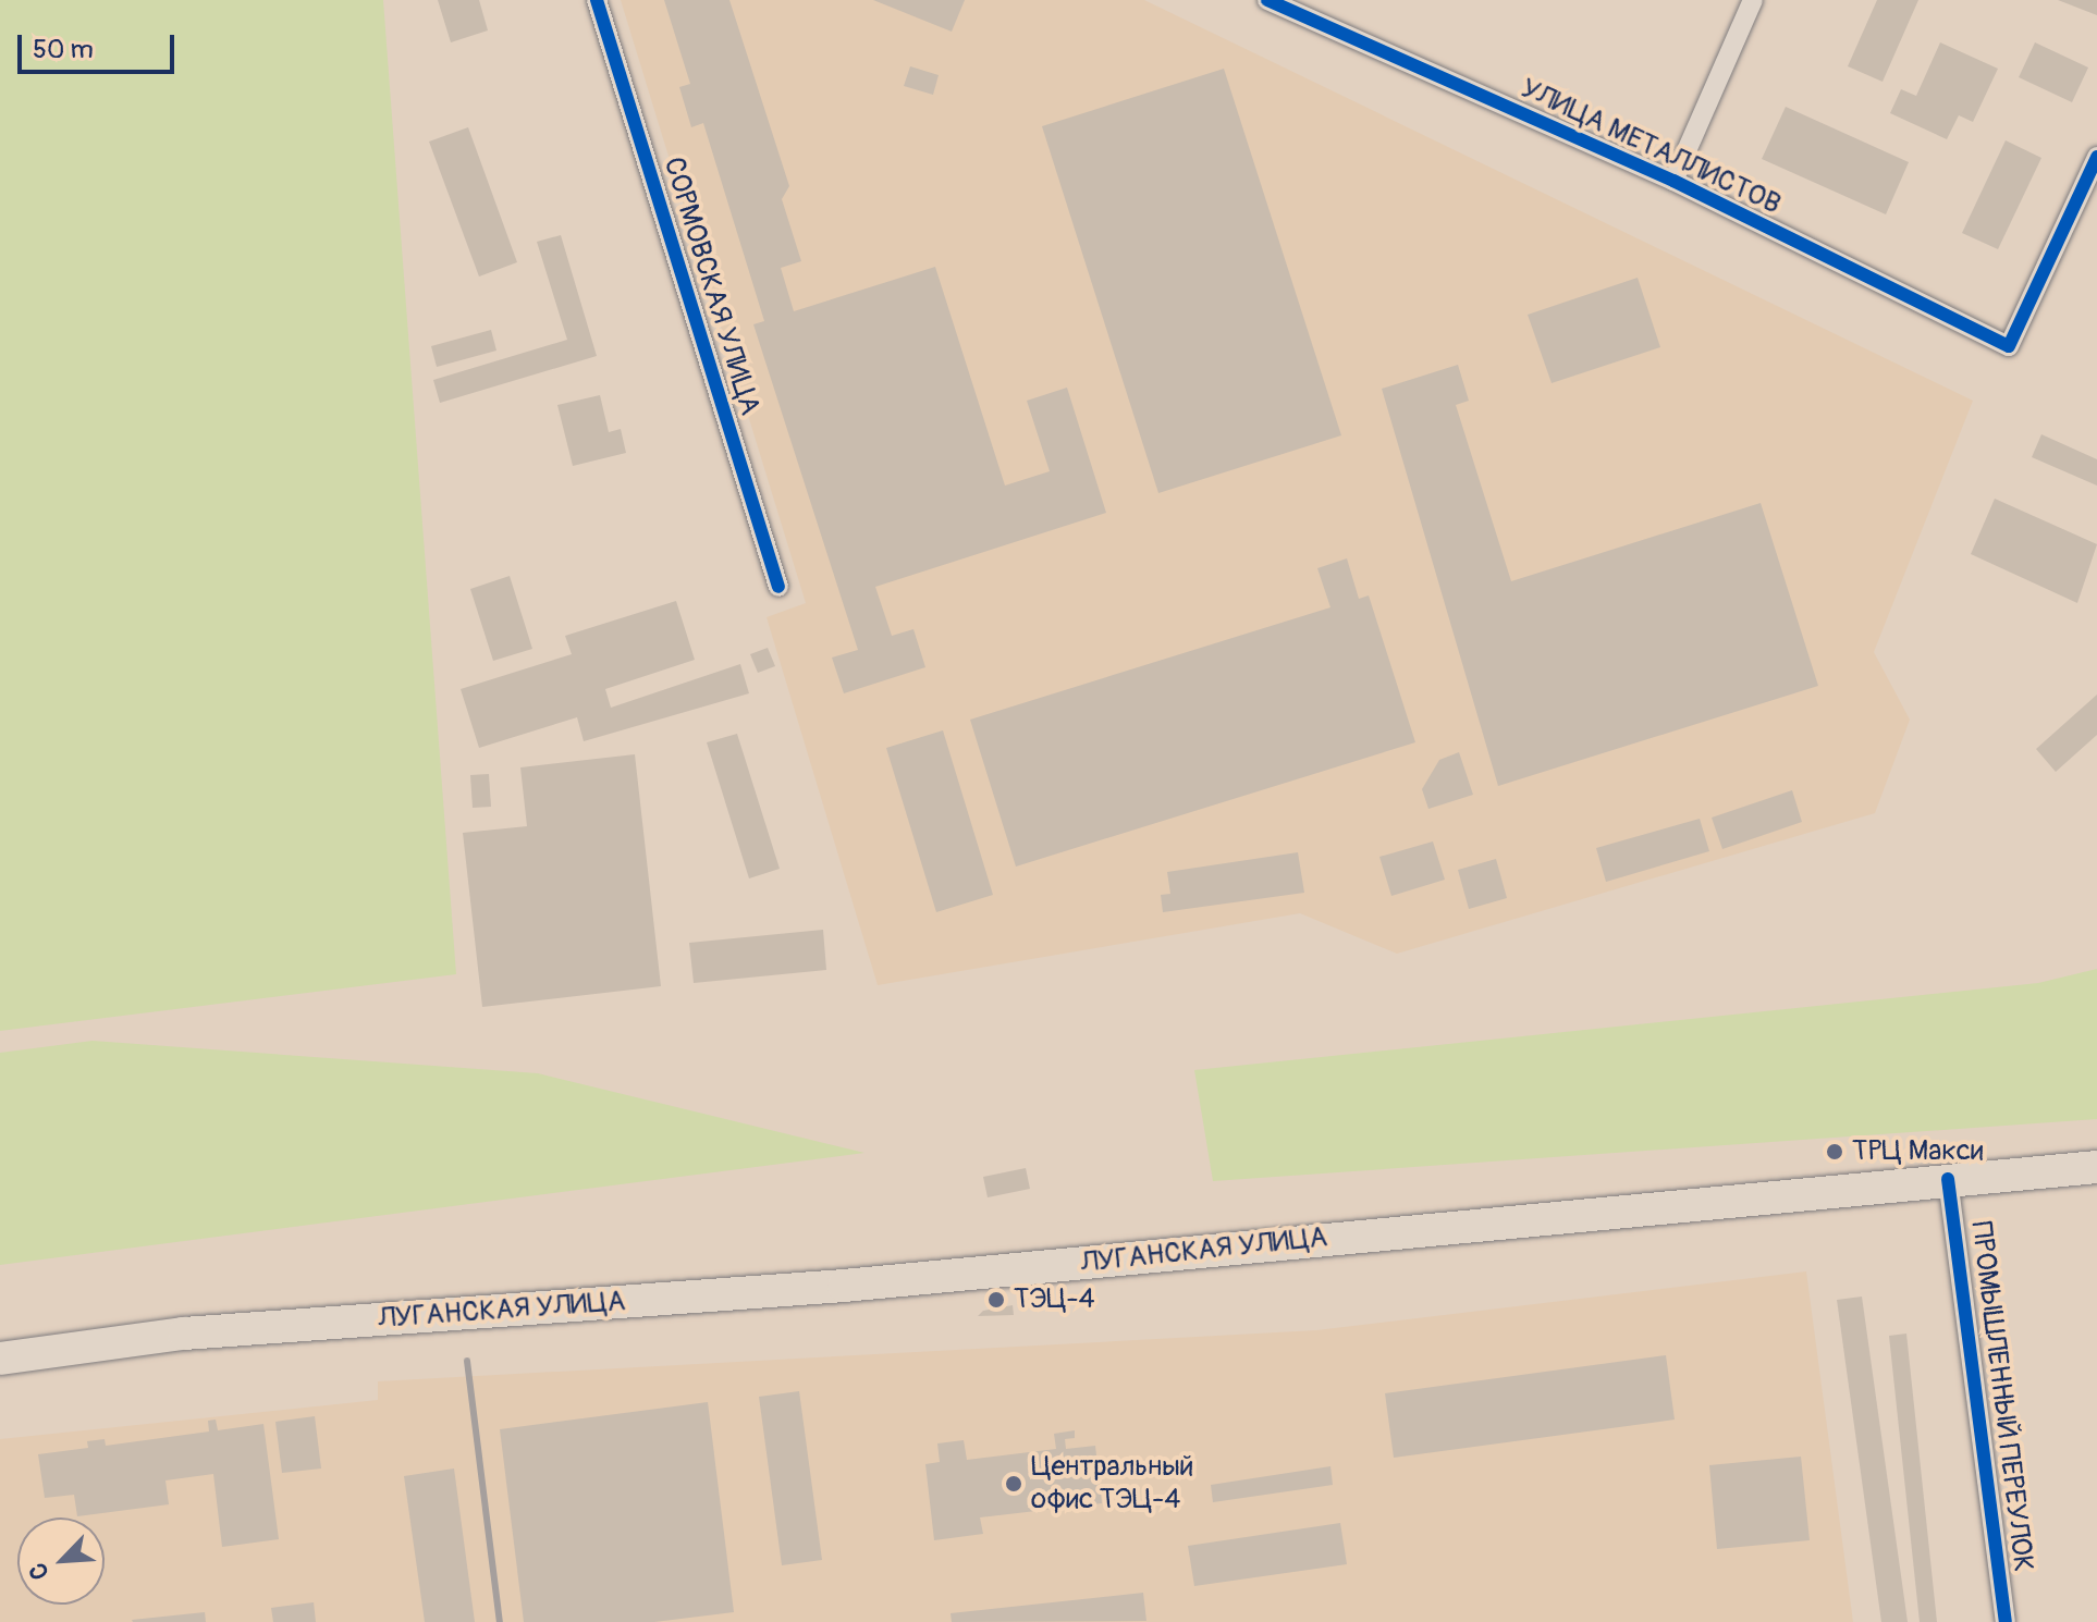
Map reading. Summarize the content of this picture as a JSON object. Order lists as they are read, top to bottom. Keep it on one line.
{"streets":{"highway":["ЛУГАНСКАЯ УЛИЦА"],"street":["УЛИЦА МЕТАЛЛИСТОВ","СОРМОВСКАЯ УЛИЦА","ПРОМЫШЛЕННЫЙ ПЕРЕУЛОК"]},"crossings":[["ЛУГАНСКАЯ УЛИЦА","ПРОМЫШЛЕННЫЙ ПЕРЕУЛОК"]],"places":["ТРЦ Макси","ТЭЦ-4","Центральный офис ТЭЦ-4"],"scale_bar":"50 m","north":"bottom left"}
